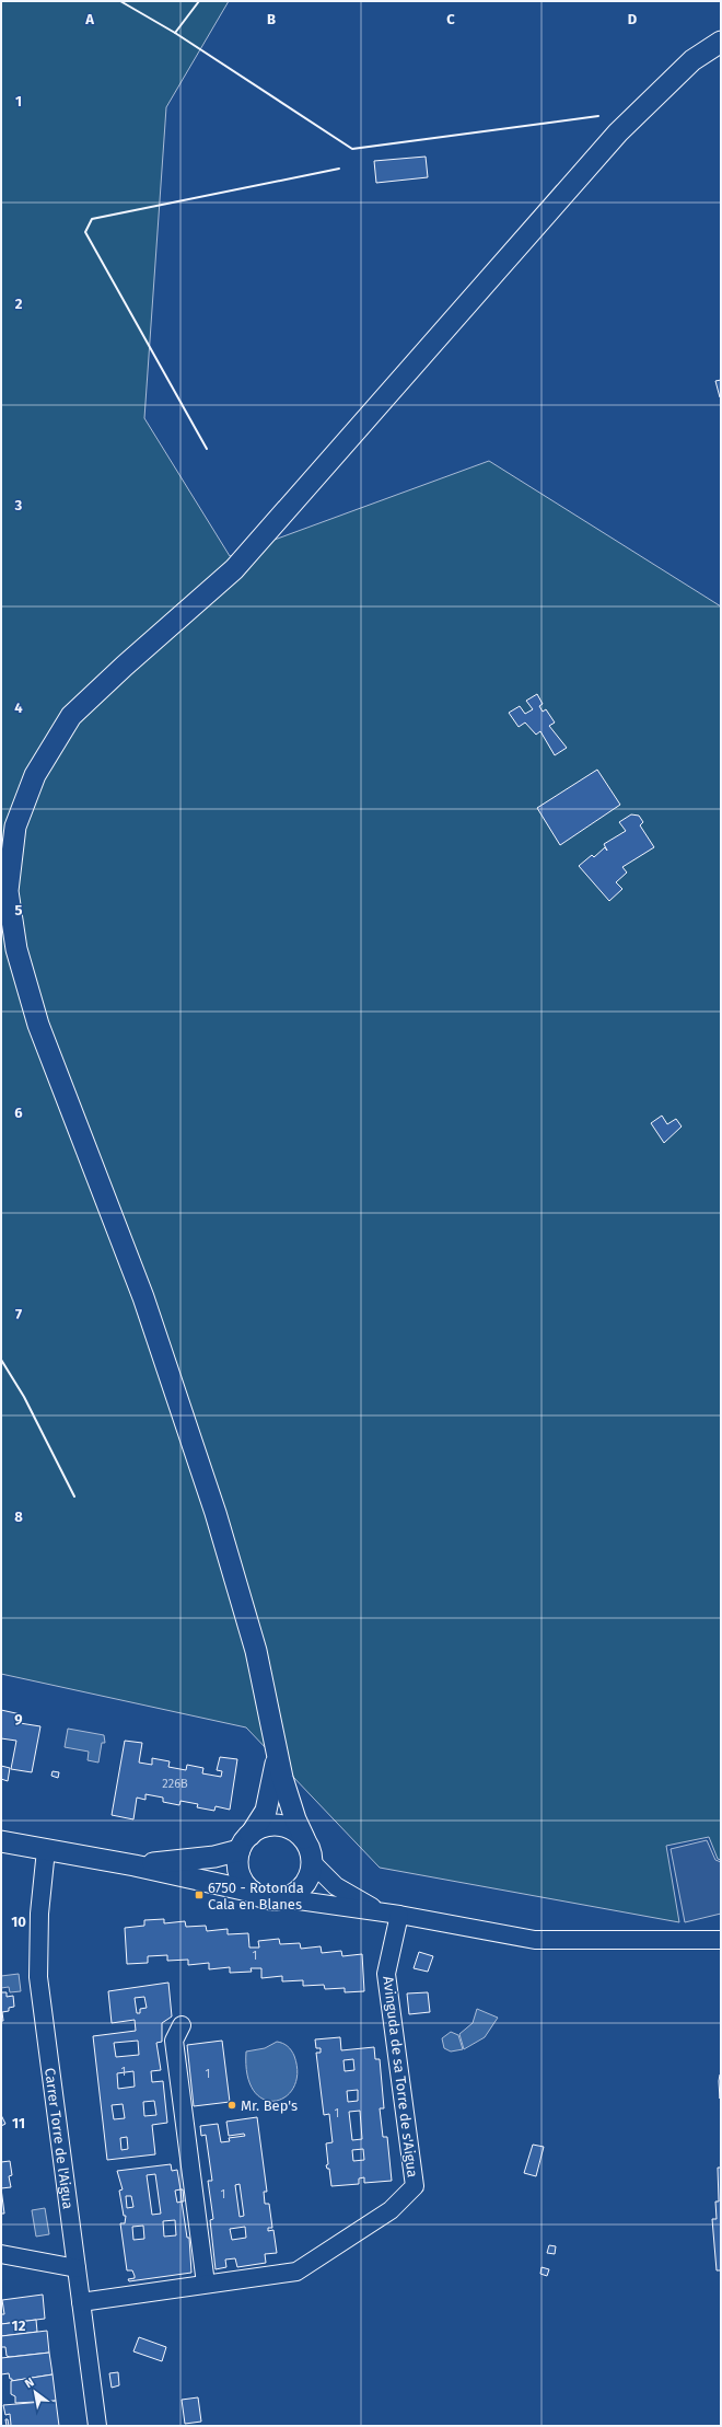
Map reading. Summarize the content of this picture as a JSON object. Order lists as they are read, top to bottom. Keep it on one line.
{"streets":{"street":["Avinguda de sa Torre de s'Aigua","Carrer Torre de l'Aigua"]},"places":{"transit":["6750 - Rotonda Cala en Blanes"],"other":["Mr. Bep's"]},"house_numbers":["226B","1","1","1","1","1"],"north":"top left","grid":{"columns":["A","B","C","D"],"rows":["1","2","3","4","5","6","7","8","9","10","11","12"]}}
